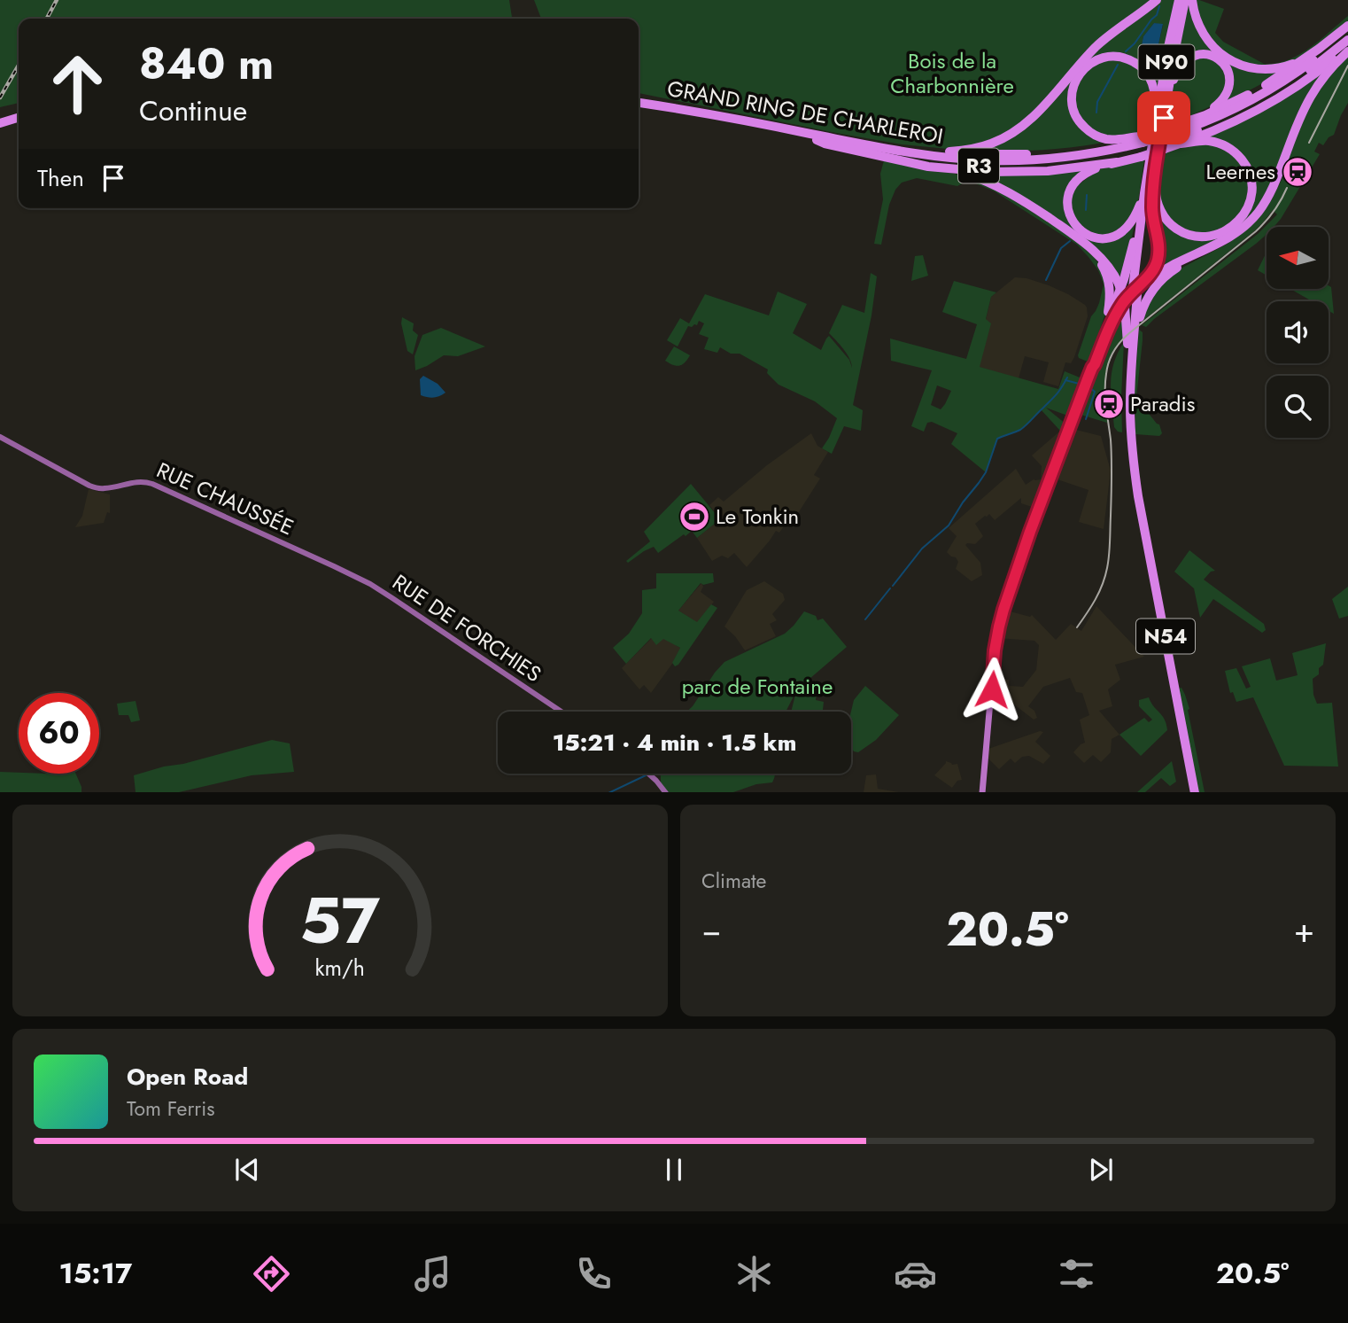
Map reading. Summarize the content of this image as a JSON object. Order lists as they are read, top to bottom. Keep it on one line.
{"streets":{"highway":["N90","GRAND RING DE CHARLEROI","R3","N54"],"main road":["RUE CHAUSSÉE","RUE DE FORCHIES"]},"crossings":[["N90","N54"],["RUE CHAUSSÉE","RUE DE FORCHIES"]],"parks":["Bois de la Charbonnière","parc de Fontaine"],"places":{"station":["Leernes","Paradis"],"sports":["Le Tonkin"]},"north":"left","page":{"turn":["840 m","Continue"],"then":"Then","limit":"60","trip":"15:21 · 4 min · 1.5 km","tile":"Climate","heat":["−","20.5°","+"],"song":["Open Road","Tom Ferris"],"tabs":["15:17","20.5°"],"gauge":["57","km/h"]}}
